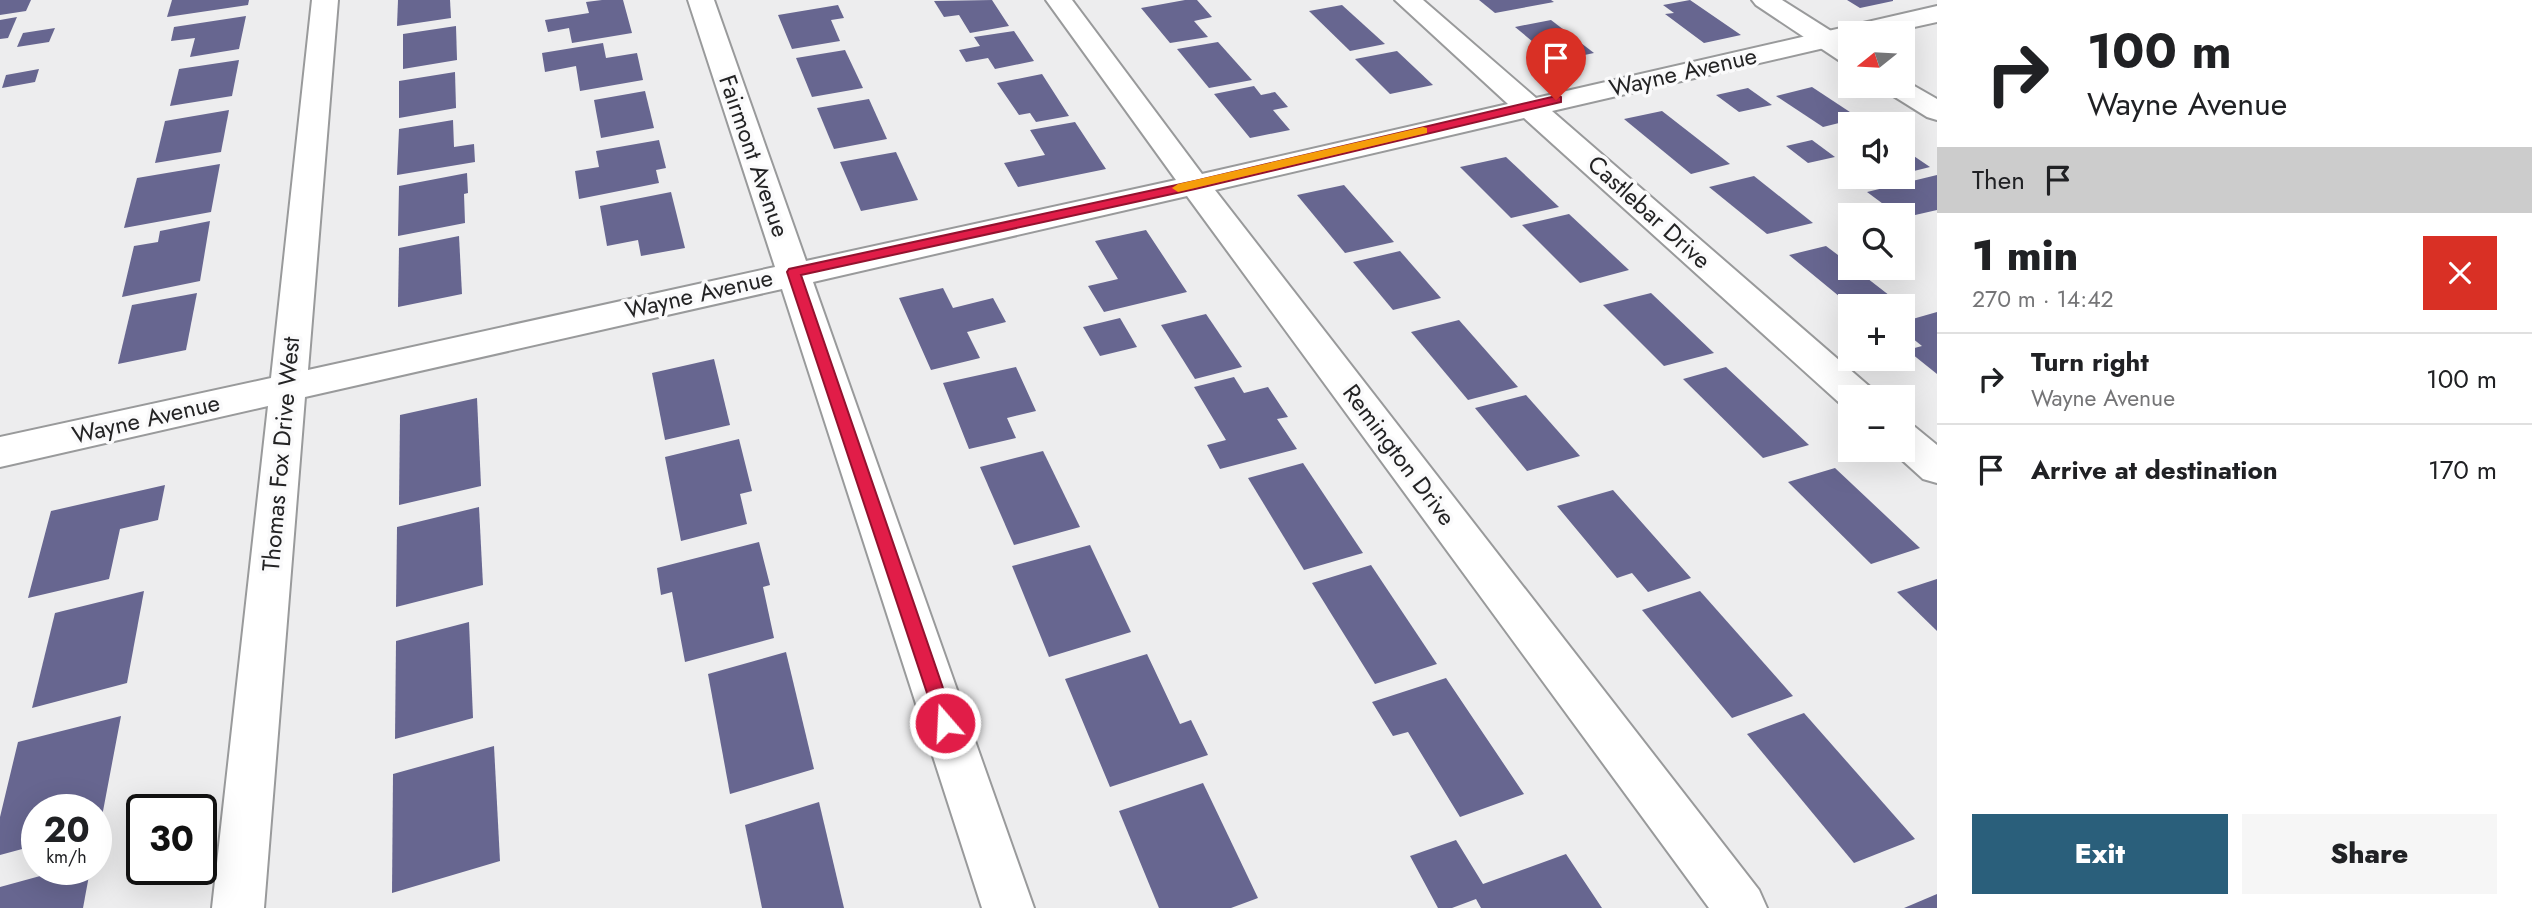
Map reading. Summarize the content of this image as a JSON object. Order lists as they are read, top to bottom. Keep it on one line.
{"streets":{"street":["Wayne Avenue","Fairmont Avenue","Castlebar Drive","Thomas Fox Drive West","Remington Drive"]},"crossings":[["Wayne Avenue","Fairmont Avenue"],["Wayne Avenue","Castlebar Drive"],["Wayne Avenue","Thomas Fox Drive West"],["Wayne Avenue","Remington Drive"]],"north":"left","page":{"turn":["100 m","Wayne Avenue"],"map_buttons":["+","−"],"then":"Then","heading":["1 min","270 m · 14:42"],"list":[{"name":"Turn right","note":"Wayne Avenue","value":"100 m"},{"name":"Arrive at destination","value":"170 m"}],"speed":"20 km/h","limit":"30","buttons":["Exit","Share"]}}
